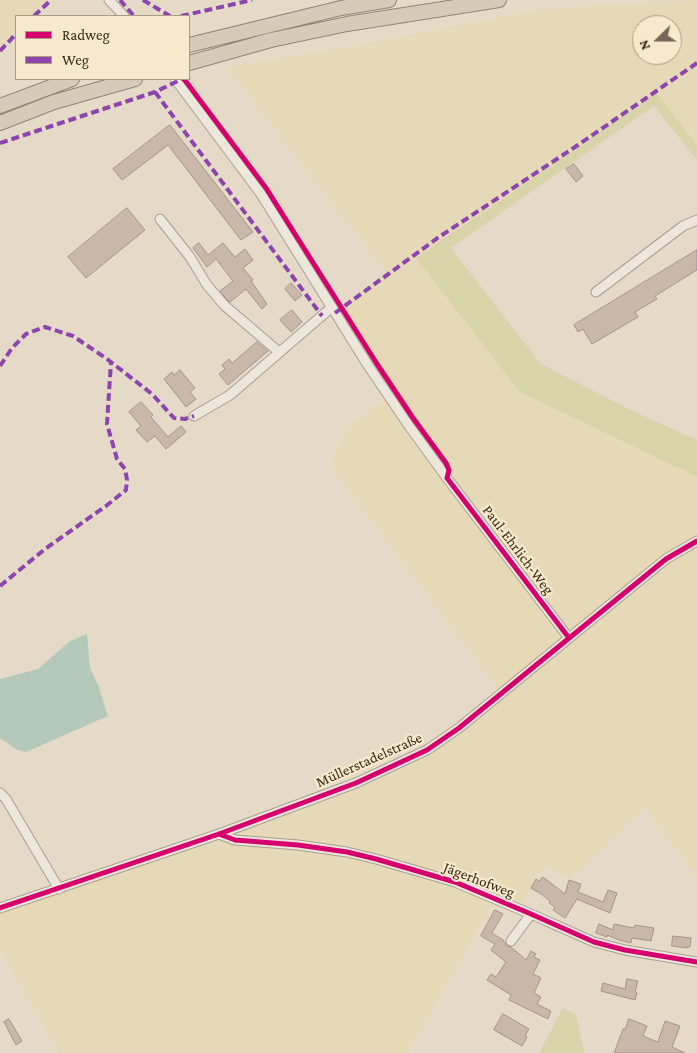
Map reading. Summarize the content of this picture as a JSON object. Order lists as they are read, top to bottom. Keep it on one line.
{"streets":{"street":["Paul-Ehrlich-Weg","Müllerstadelstraße","Jägerhofweg"]},"crossings":[["Paul-Ehrlich-Weg","Müllerstadelstraße"],["Müllerstadelstraße","Jägerhofweg"]],"legend":["Radweg","Weg"],"north":"left"}
